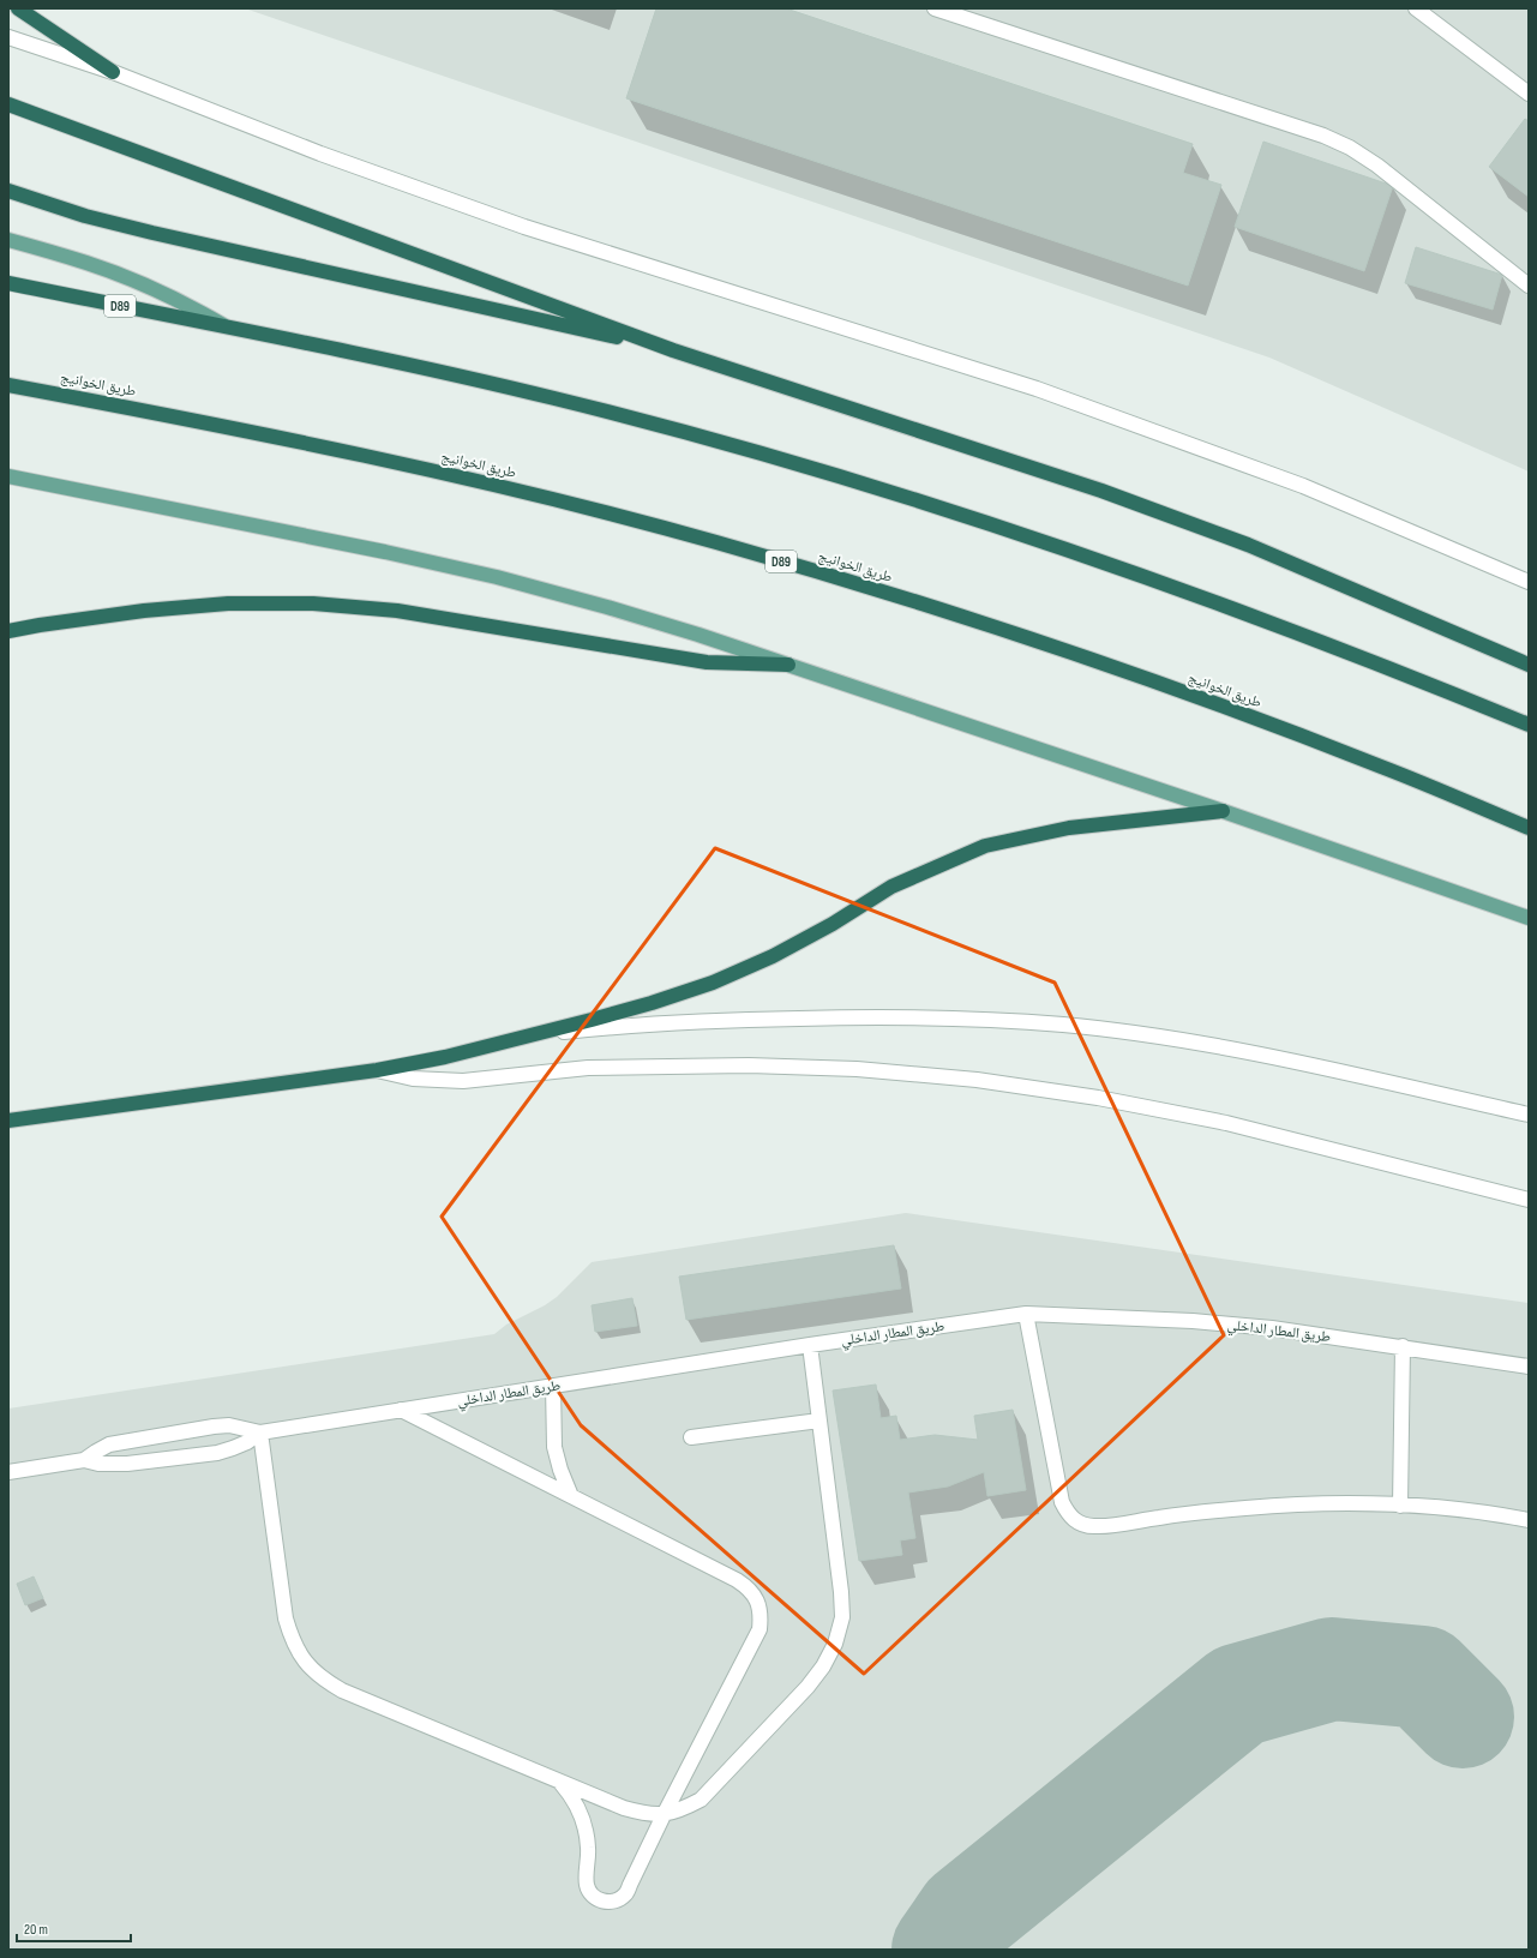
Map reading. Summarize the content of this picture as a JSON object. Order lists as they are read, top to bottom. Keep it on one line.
{"streets":{"highway":["D89","طريق الخوانيج"],"street":["طريق المطار الداخلي"]},"scale_bar":"20 m"}
